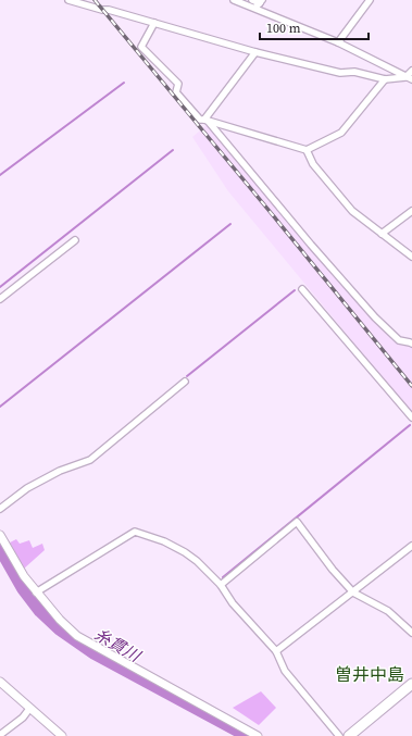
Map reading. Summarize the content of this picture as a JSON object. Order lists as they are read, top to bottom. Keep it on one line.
{"districts":["曽井中島"],"water":["糸貫川"],"scale_bar":"100 m"}
